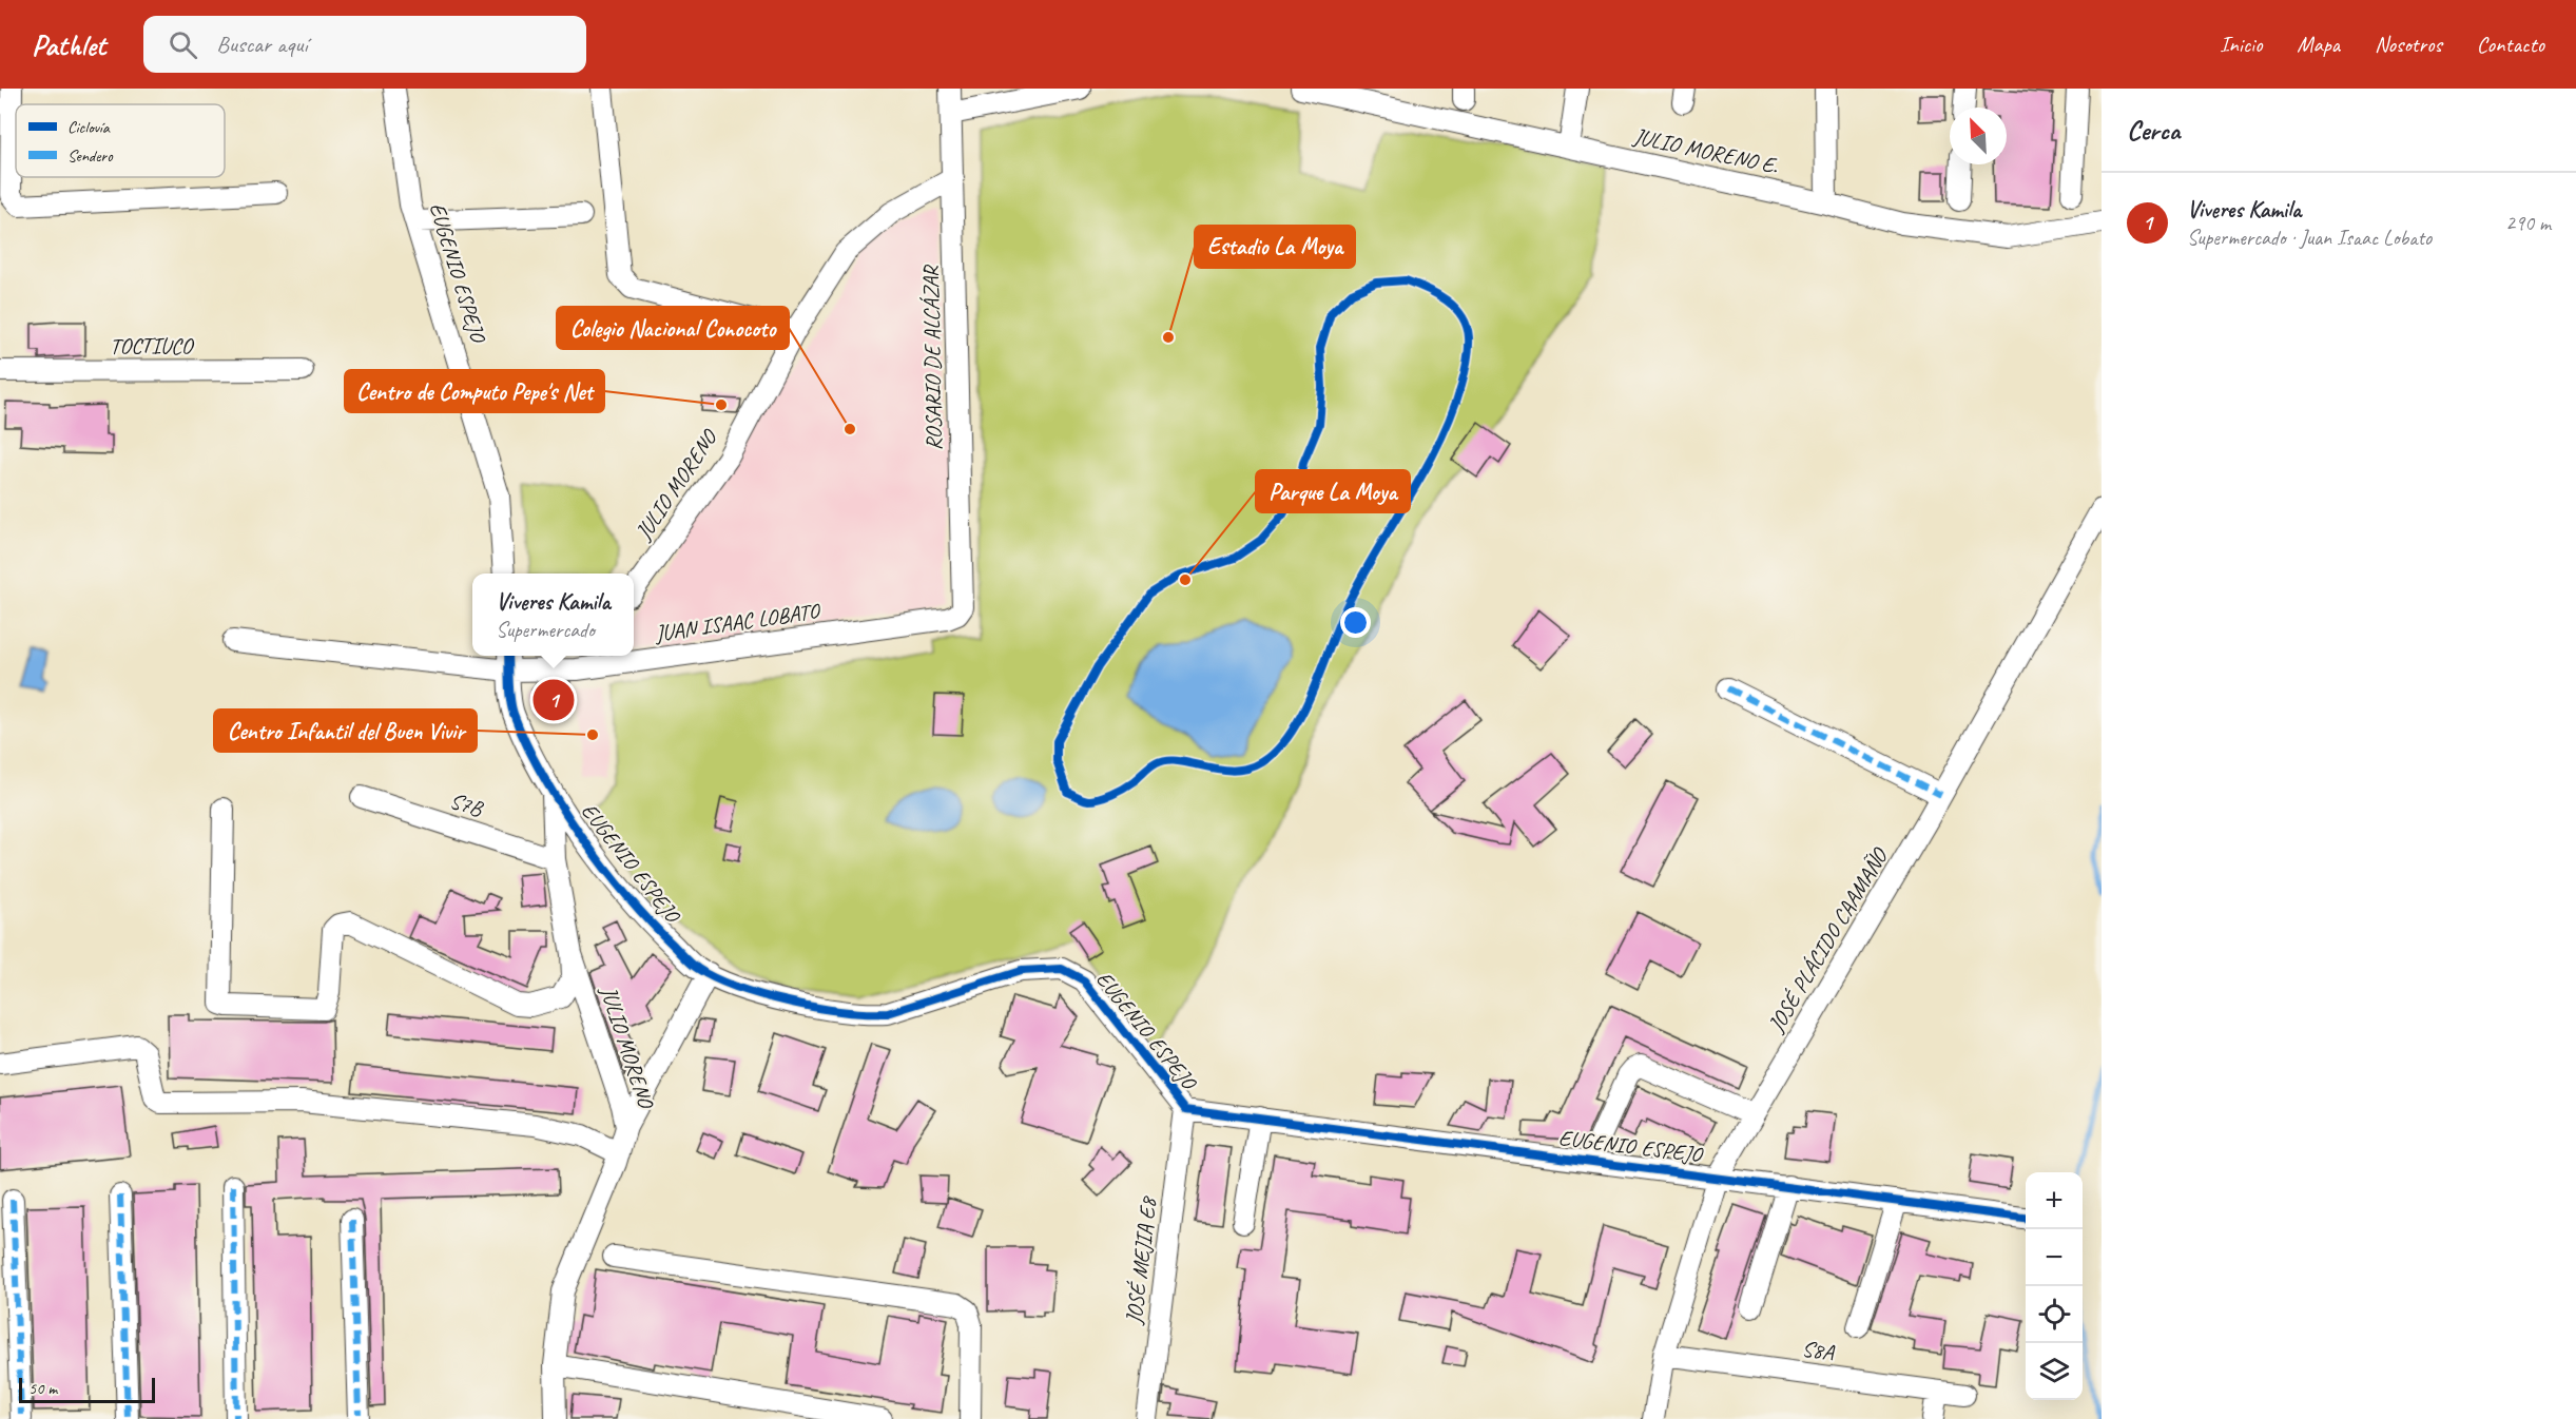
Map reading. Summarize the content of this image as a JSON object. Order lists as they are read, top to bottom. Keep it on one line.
{"streets":{"street":["JULIO MORENO E.","EUGENIO ESPEJO","TOCTIUCO","ROSARIO DE ALCÁZAR","JULIO MORENO","JUAN ISAAC LOBATO","S7B","JOSÉ PLÁCIDO CAAMAÑO","JOSÉ MEJIA E8","S8A"]},"crossings":[["EUGENIO ESPEJO","JULIO MORENO"],["EUGENIO ESPEJO","JUAN ISAAC LOBATO"],["EUGENIO ESPEJO","JOSÉ PLÁCIDO CAAMAÑO"],["EUGENIO ESPEJO","JOSÉ MEJIA E8"],["ROSARIO DE ALCÁZAR","JULIO MORENO"],["ROSARIO DE ALCÁZAR","JUAN ISAAC LOBATO"],["JULIO MORENO","S7B"],["JOSÉ PLÁCIDO CAAMAÑO","S8A"]],"places":["Estadio La Moya","Centro de Computo Pepe's Net","Colegio Nacional Conocoto","Parque La Moya","Centro Infantil del Buen Vivir"],"legend":["Ciclovía","Sendero"],"scale_bar":"50 m","north":"top left","page":{"header":"Pathlet","search":"Buscar aquí","nav":["Inicio","Mapa","Nosotros","Contacto"],"heading":"Cerca","list":[{"mark":"1","name":"Viveres Kamila","note":"Supermercado · Juan Isaac Lobato","value":"290 m"}],"popup":["Viveres Kamila","Supermercado"],"pins":"1","map_buttons":["+","−"],"scale":"50 m"}}
